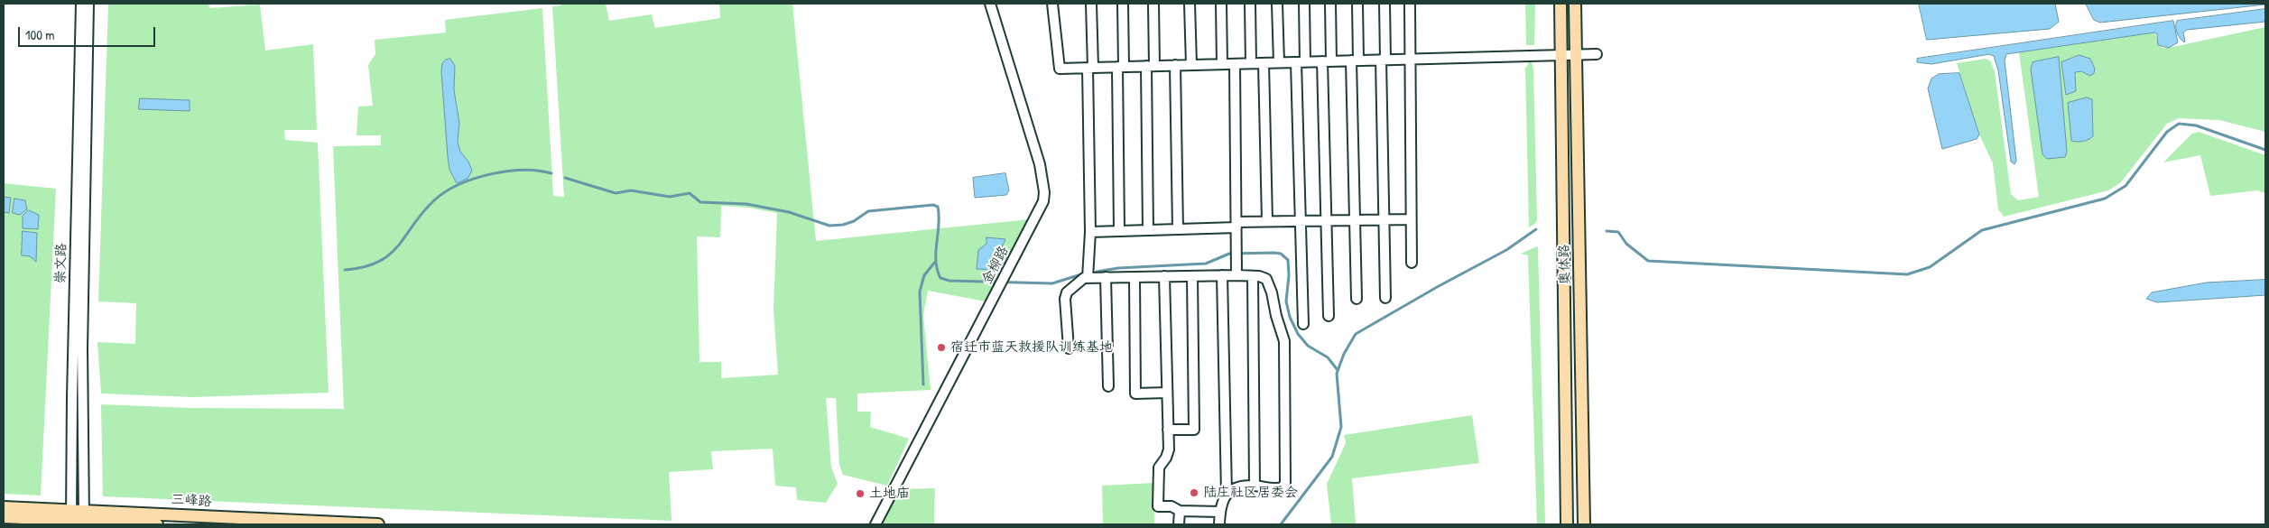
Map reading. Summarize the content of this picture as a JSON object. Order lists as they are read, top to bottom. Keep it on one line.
{"streets":{"main road":["奥体路","三峰路"],"street":["崇文路","金柳路"]},"crossings":[["崇文路","三峰路"]],"places":["宿迁市蓝天救援队训练基地","陆庄社区居委会","土地庙"],"scale_bar":"100 m"}
